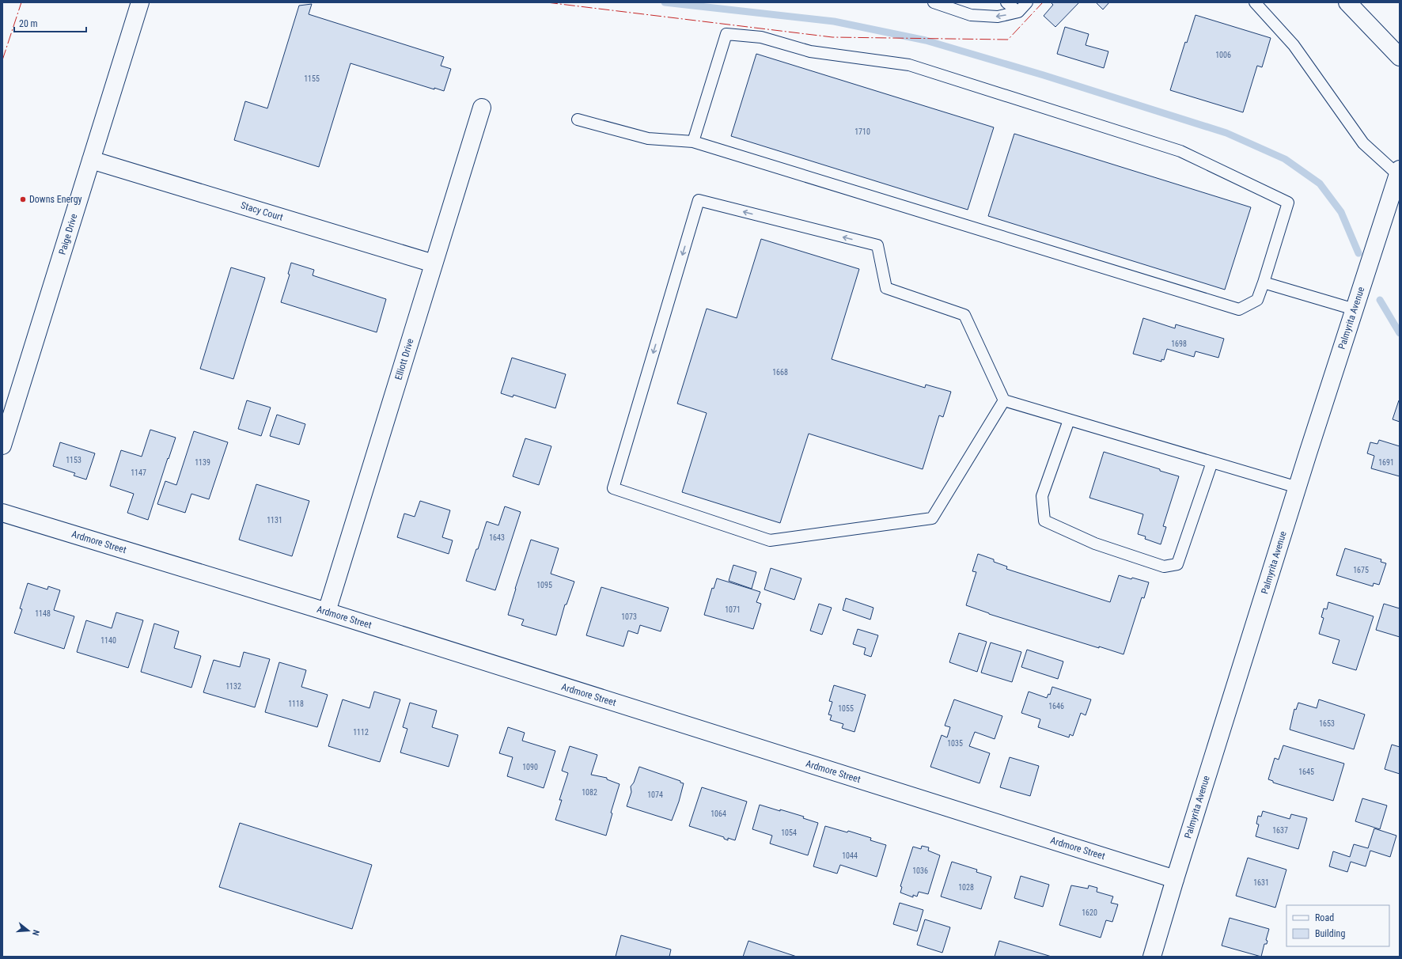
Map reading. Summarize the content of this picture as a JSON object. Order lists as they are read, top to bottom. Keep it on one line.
{"streets":{"street":["Stacy Court","Paige Drive","Palmyrita Avenue","Elliott Drive","Ardmore Street"]},"crossings":[["Stacy Court","Paige Drive"],["Stacy Court","Elliott Drive"],["Palmyrita Avenue","Ardmore Street"],["Elliott Drive","Ardmore Street"]],"places":["Downs Energy"],"house_numbers":["1006","1155","1710","1698","1668","1153","1139","1691","1147","1131","1643","1675","1095","1071","1148","1073","1140","1132","1118","1646","1055","1653","1112","1035","1090","1645","1082","1074","1064","1637","1054","1044","1036","1631","1028","1620"],"legend":["Road","Building"],"scale_bar":"20 m","north":"right"}
